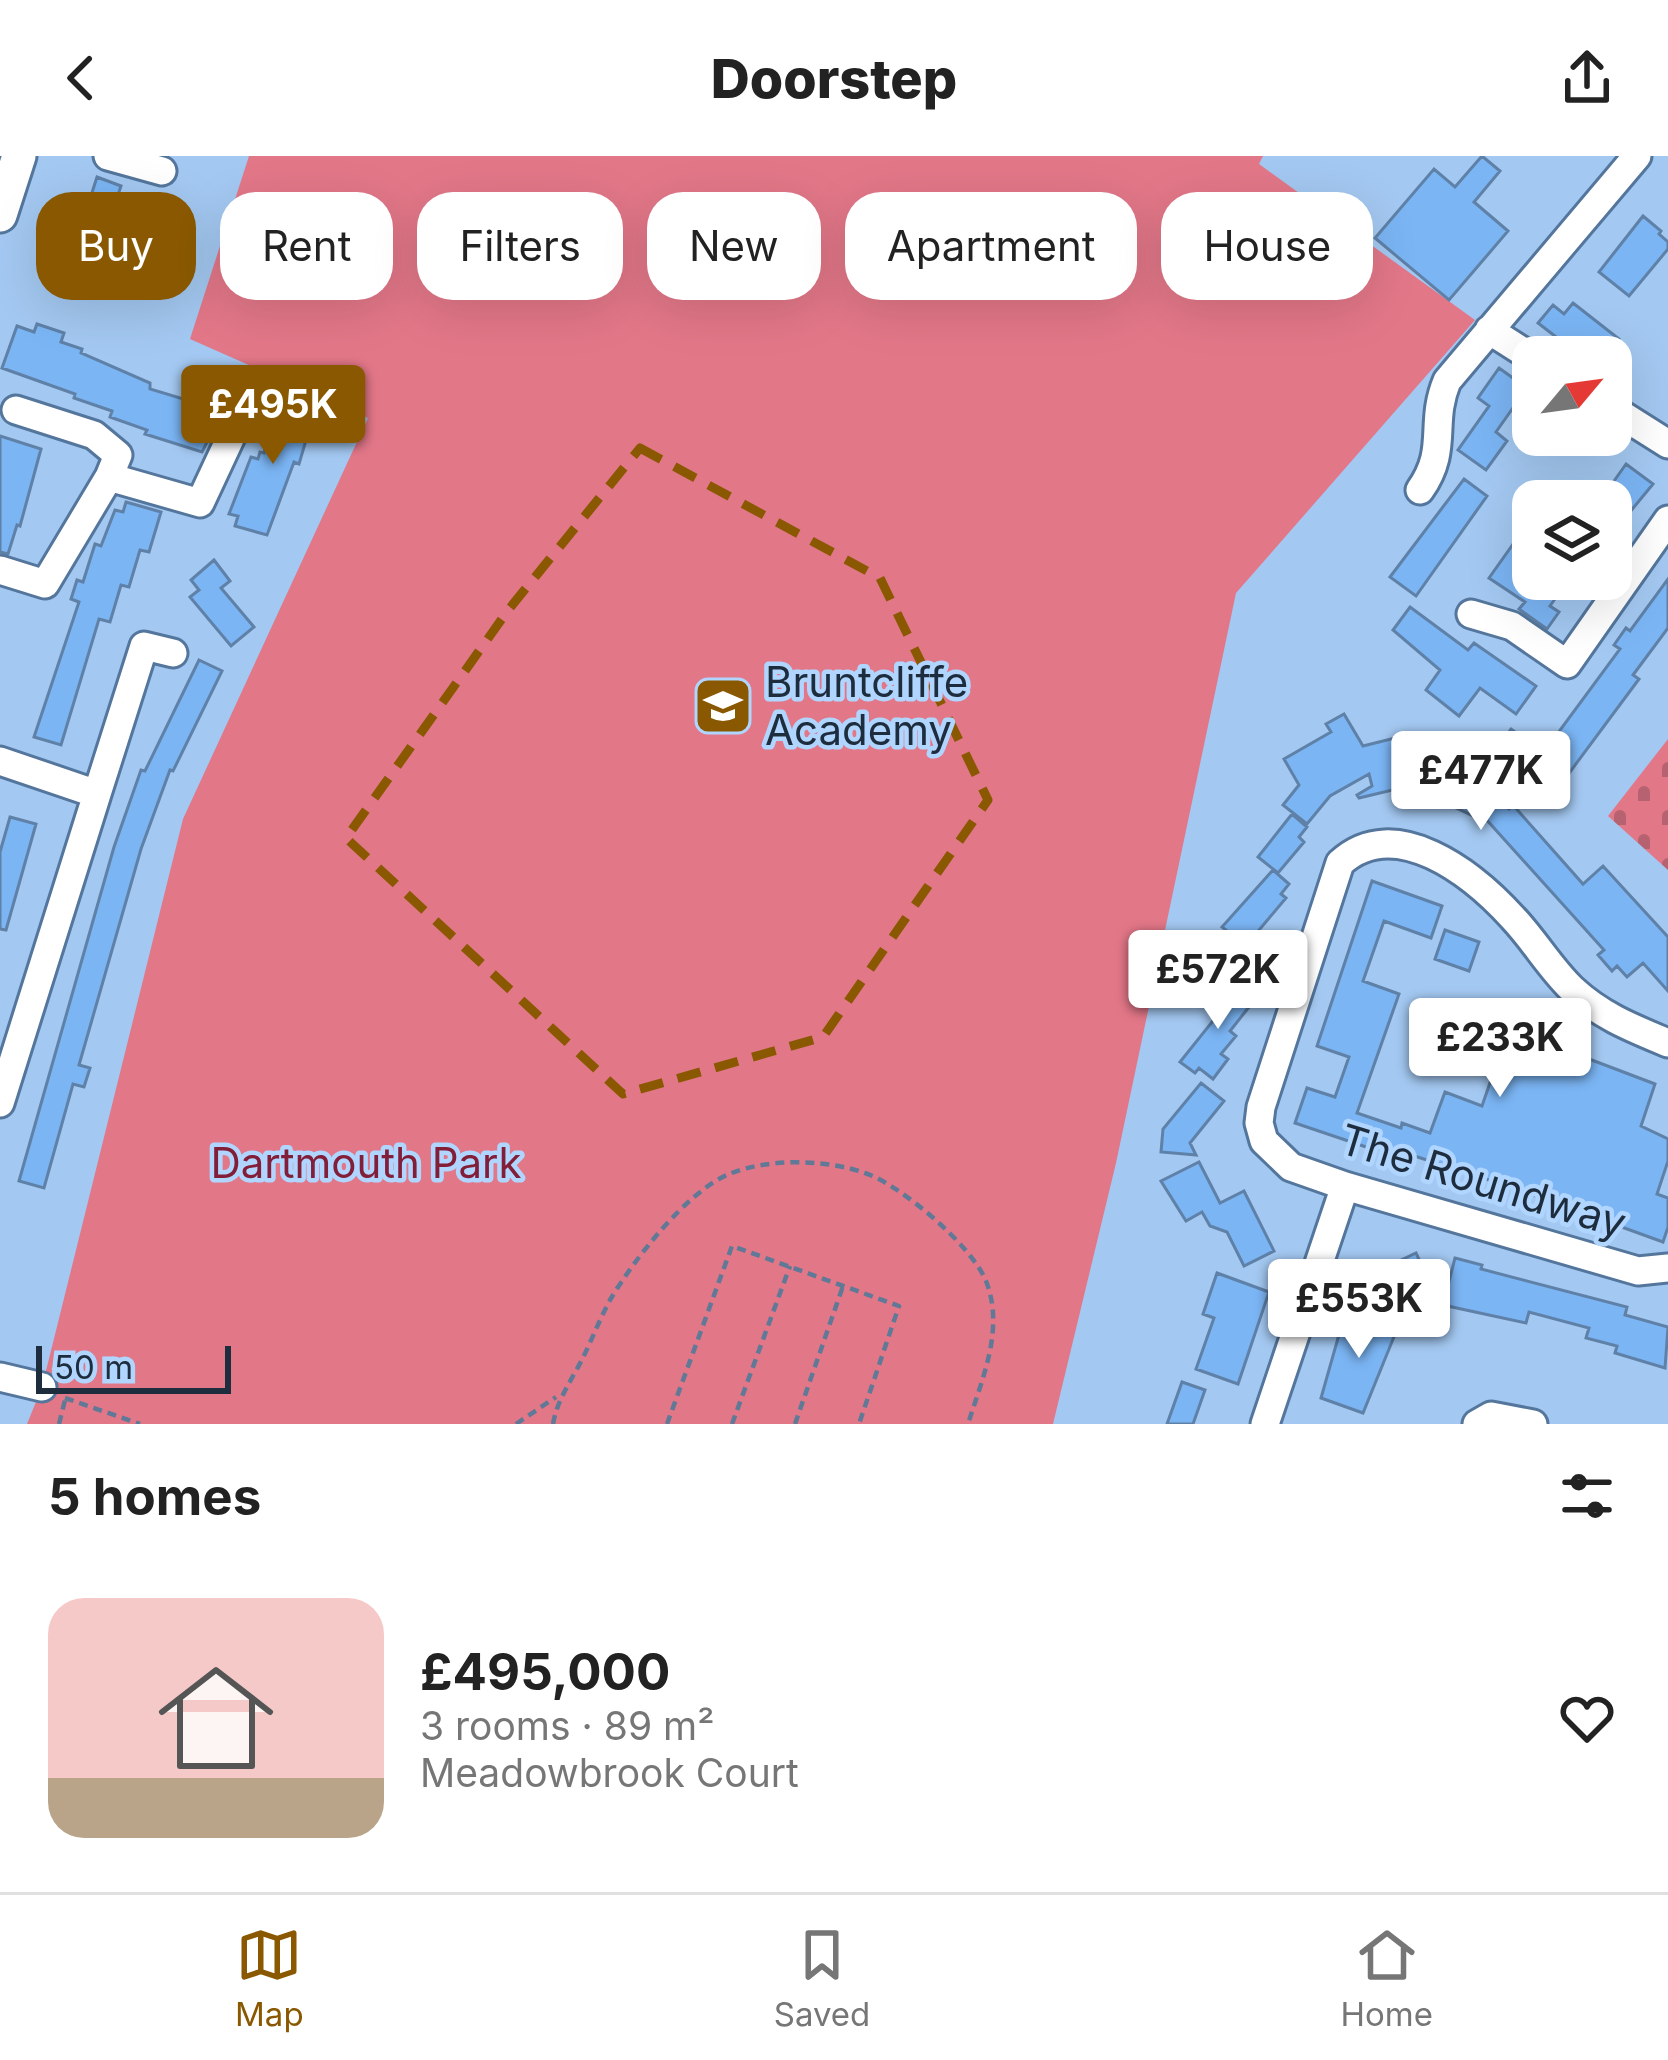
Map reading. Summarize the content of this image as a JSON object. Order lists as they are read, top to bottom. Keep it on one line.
{"streets":{"street":["The Roundway"]},"parks":["Dartmouth Park"],"places":{"school or university":["Bruntcliffe Academy"]},"scale_bar":"50 m","north":"top right","page":{"header":"Doorstep","chip":["Buy","Rent","Filters","New","Apartment","House"],"price":["£495K","£477K","£572K","£233K","£553K"],"scale":"50 m","heading":"5 homes","list":[{"name":"£495,000","note":"3 rooms · 89 m² · Meadowbrook Court"}],"tabs":["Map","Saved","Home"]}}
